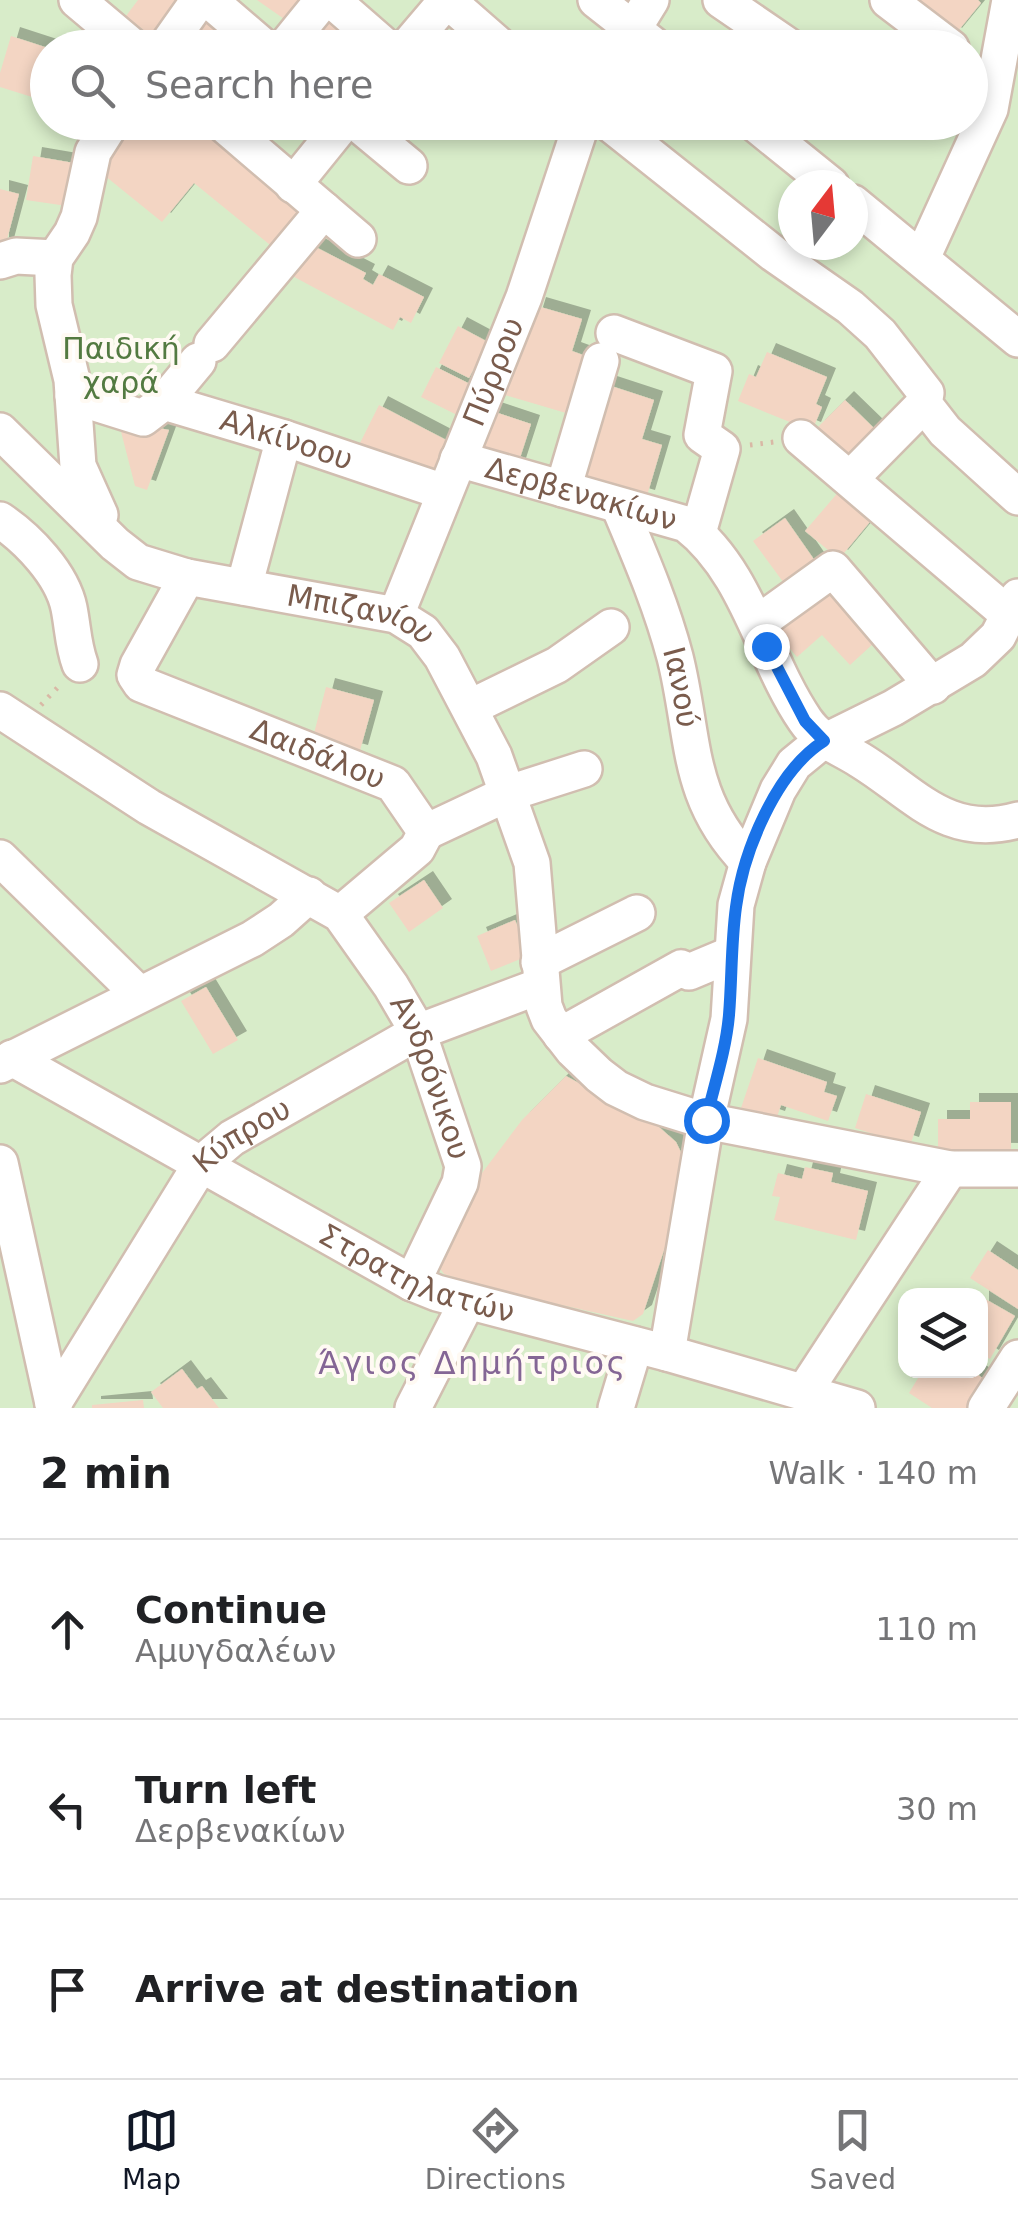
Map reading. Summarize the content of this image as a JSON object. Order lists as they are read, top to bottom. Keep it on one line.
{"streets":{"street":["Πύρρου","Αλκίνοου","Δερβενακίων","Μπιζανίου","Ιανού","Δαιδάλου","Ανδρόνικου","Κύπρου","Στρατηλατών"]},"crossings":[["Πύρρου","Αλκίνοου"],["Πύρρου","Δερβενακίων"],["Πύρρου","Μπιζανίου"],["Δερβενακίων","Ιανού"],["Μπιζανίου","Δαιδάλου"],["Μπιζανίου","Κύπρου"],["Ανδρόνικου","Κύπρου"],["Ανδρόνικου","Στρατηλατών"],["Κύπρου","Στρατηλατών"]],"districts":["Άγιος Δημήτριος"],"parks":["Παιδική χαρά"],"north":"top","page":{"search":"Search here","heading":["2 min","Walk · 140 m"],"list":[["Continue","Αμυγδαλέων","110 m"],["Turn left","Δερβενακίων","30 m"],"Arrive at destination"],"nav":["Map","Directions","Saved"]}}
